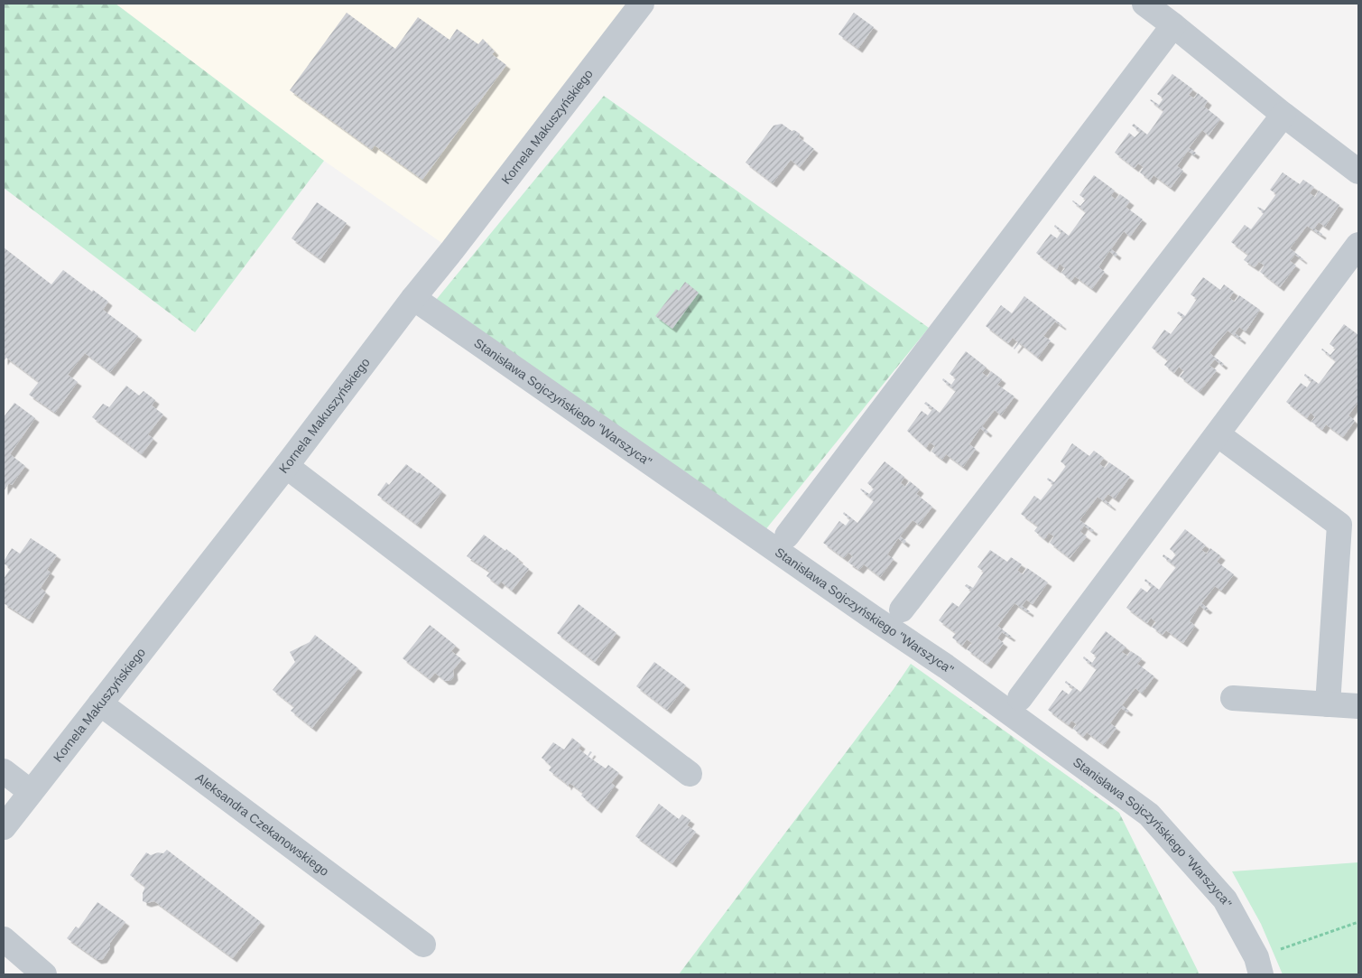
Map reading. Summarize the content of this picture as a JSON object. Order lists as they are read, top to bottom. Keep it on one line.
{"streets":{"street":["Kornela Makuszyńskiego","Stanisława Sojczyńskiego \"Warszyca\"","Aleksandra Czekanowskiego"]},"crossings":[["Kornela Makuszyńskiego","Stanisława Sojczyńskiego \"Warszyca\""],["Kornela Makuszyńskiego","Aleksandra Czekanowskiego"]]}
